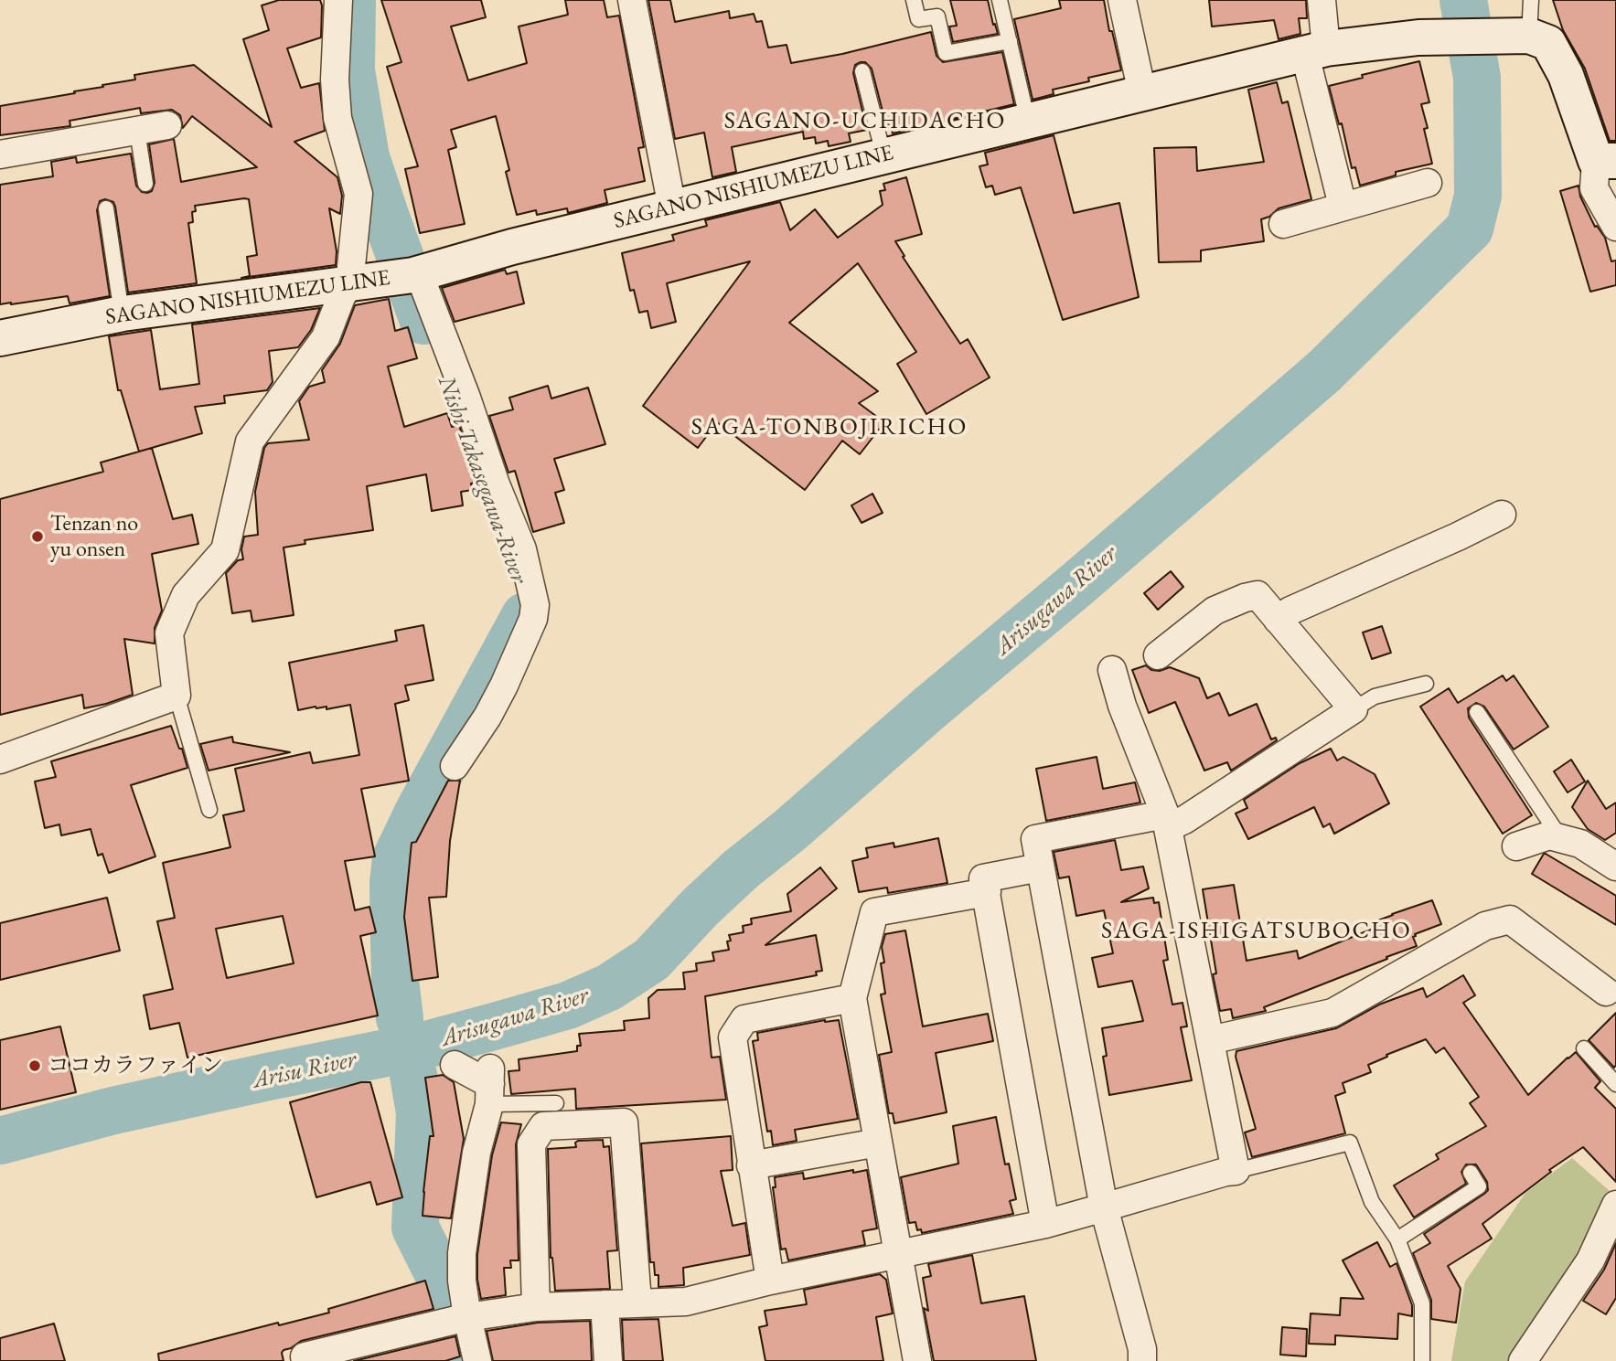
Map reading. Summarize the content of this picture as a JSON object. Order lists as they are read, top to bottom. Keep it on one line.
{"streets":{"main road":["SAGANO NISHIUMEZU LINE"]},"districts":["SAGANO-UCHIDACHO","SAGA-TONBOJIRICHO","SAGA-ISHIGATSUBOCHO"],"water":["Nishi Takasegawa River","Arisugawa River","Arisu River"],"places":["Tenzan no yu onsen","ココカラファイン"]}
